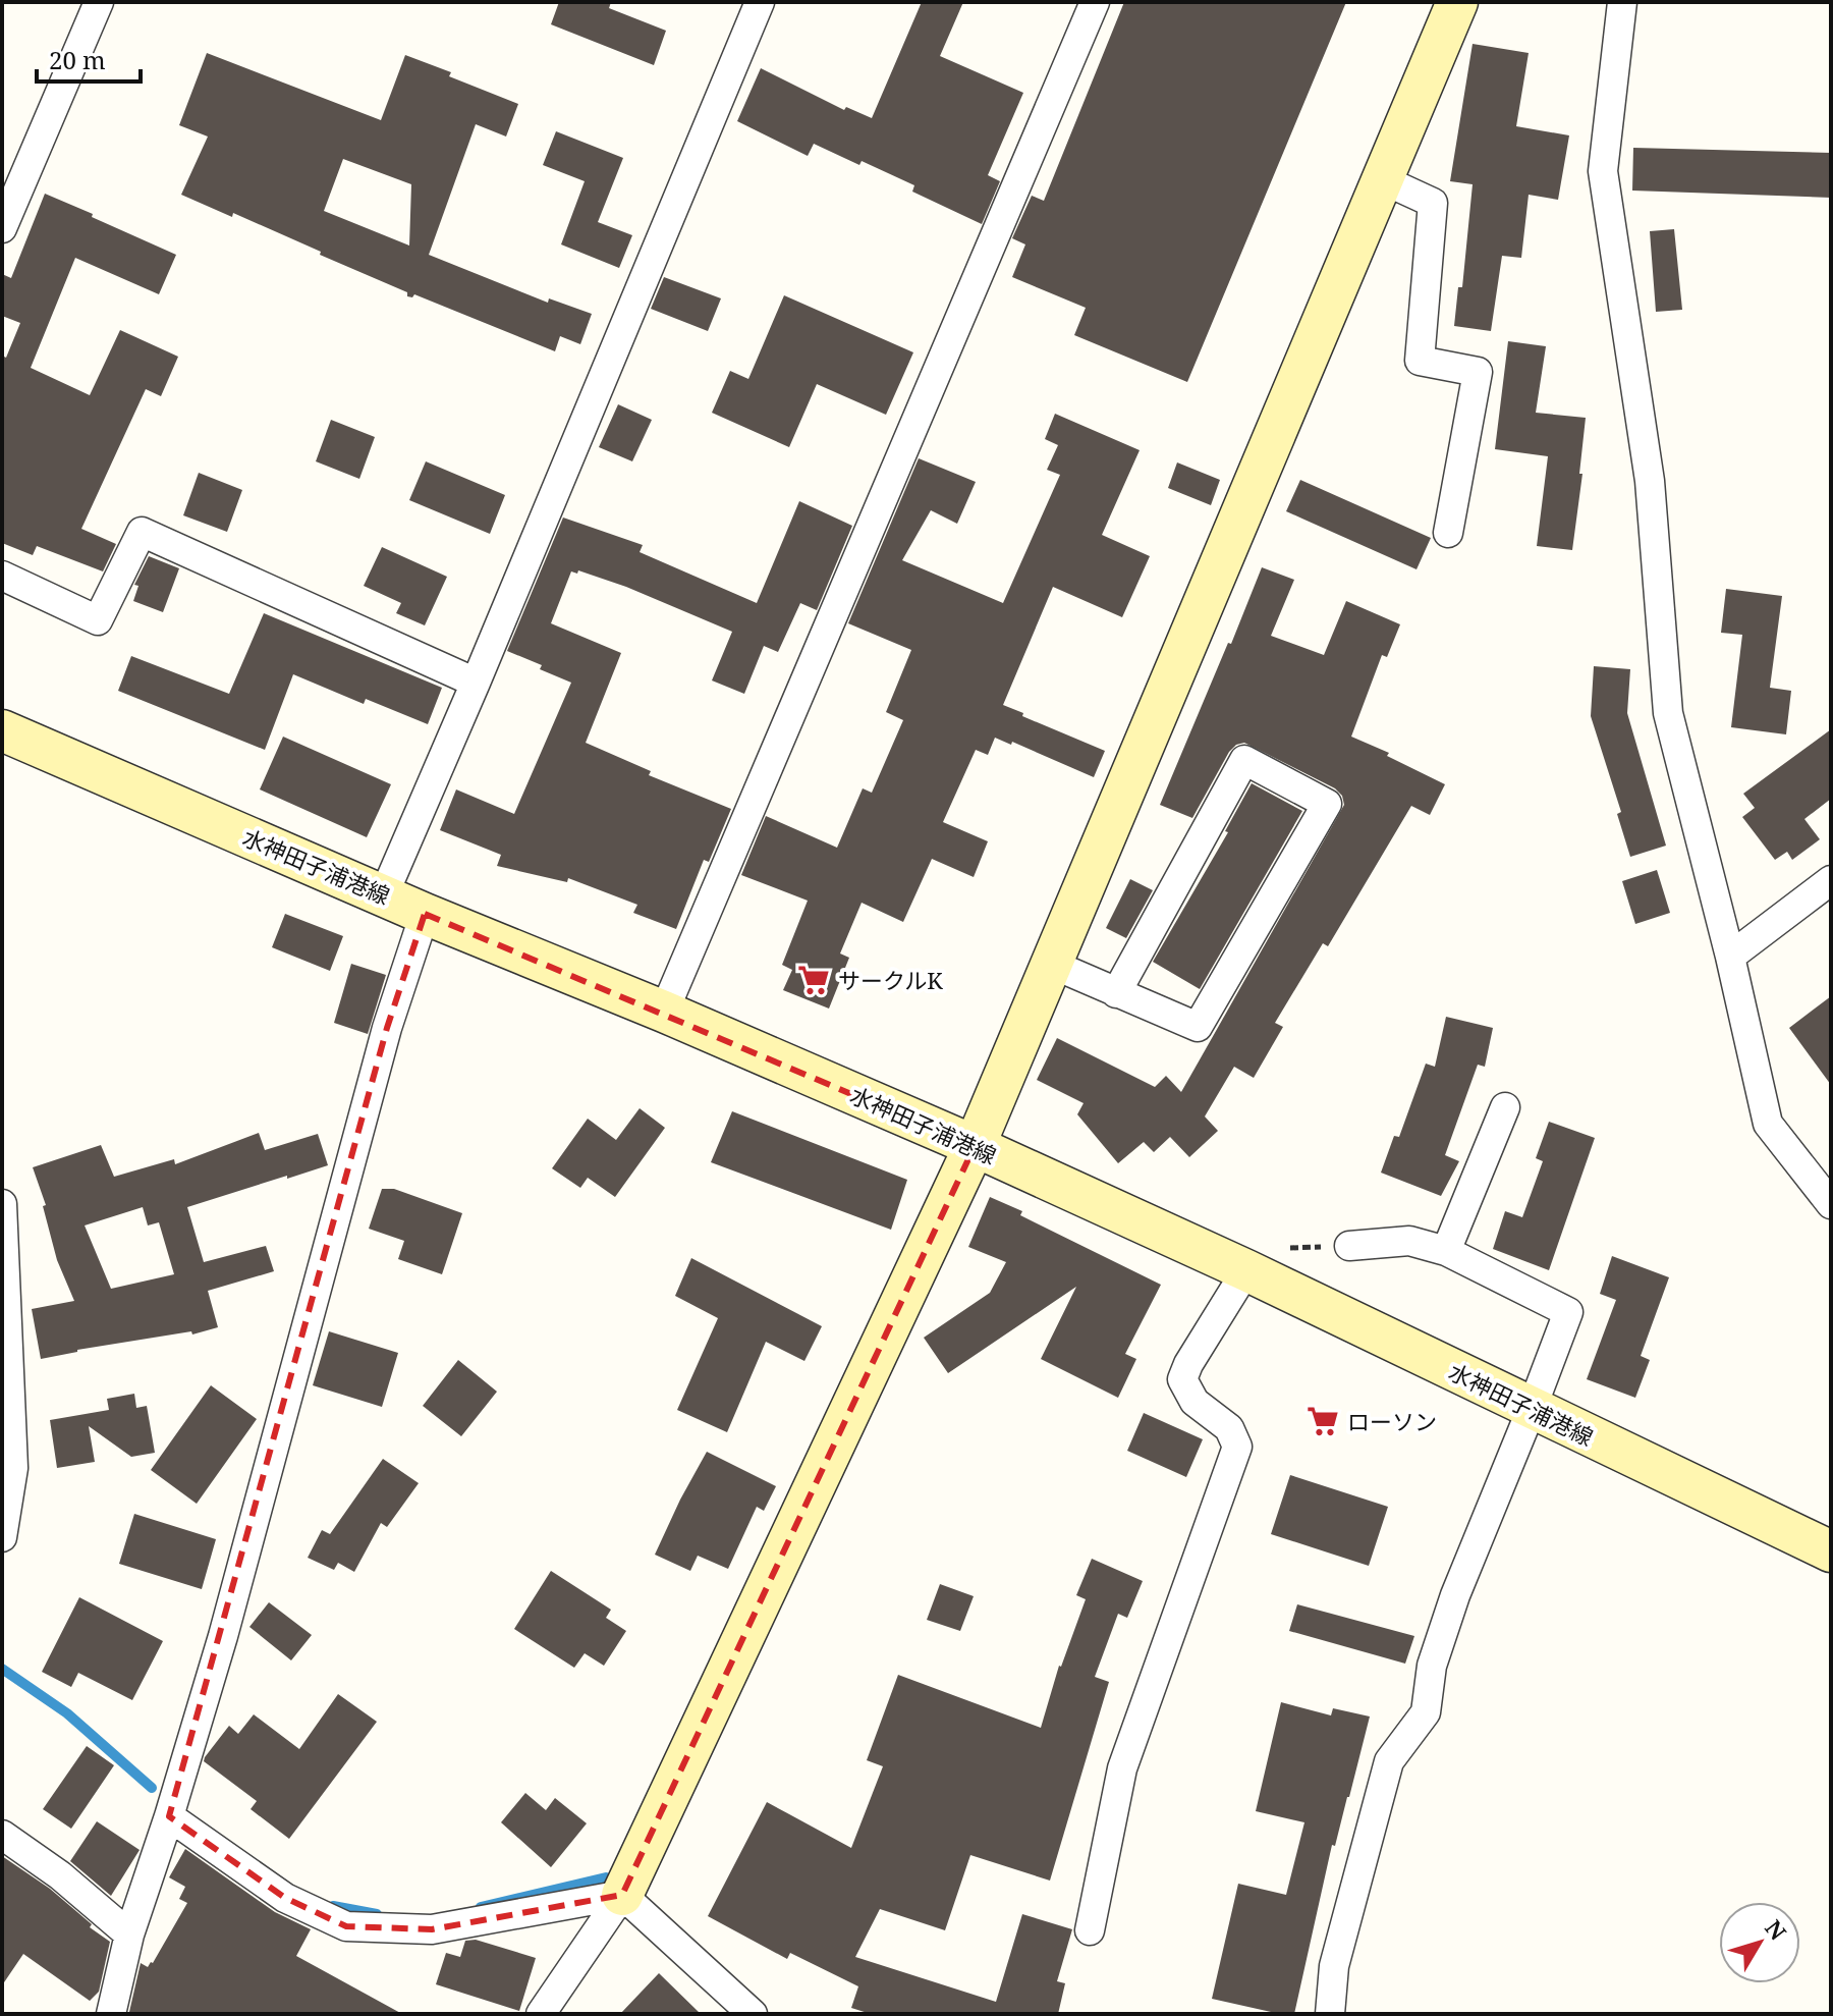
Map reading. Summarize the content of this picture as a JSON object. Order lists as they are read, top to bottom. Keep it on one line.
{"streets":{"street":["水神田子浦港線"]},"places":{"supermarket":["サークルK","ローソン"]},"scale_bar":"20 m","north":"top right"}
